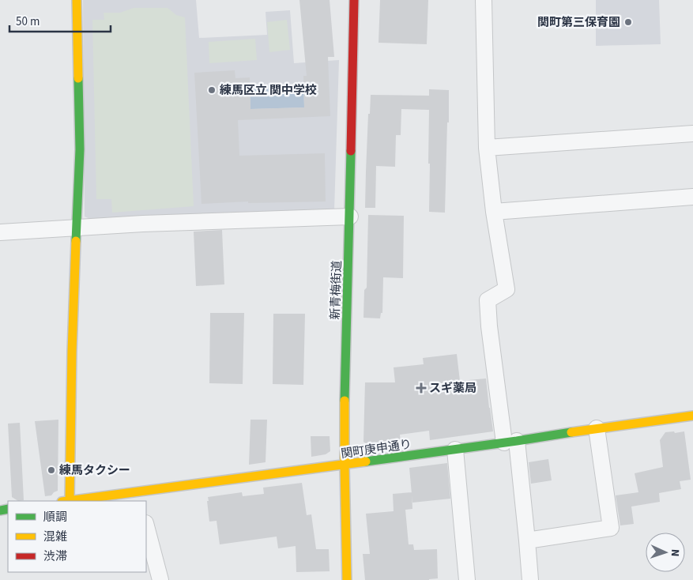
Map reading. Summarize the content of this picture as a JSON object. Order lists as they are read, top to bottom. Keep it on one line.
{"streets":{"street":["新青梅街道","関町庚申通り"]},"crossings":[["新青梅街道","関町庚申通り"]],"places":{"other":["関町第三保育園","練馬区立 関中学校","練馬タクシー"],"health":["スギ薬局"]},"legend":["順調","混雑","渋滞"],"scale_bar":"50 m","north":"right"}
